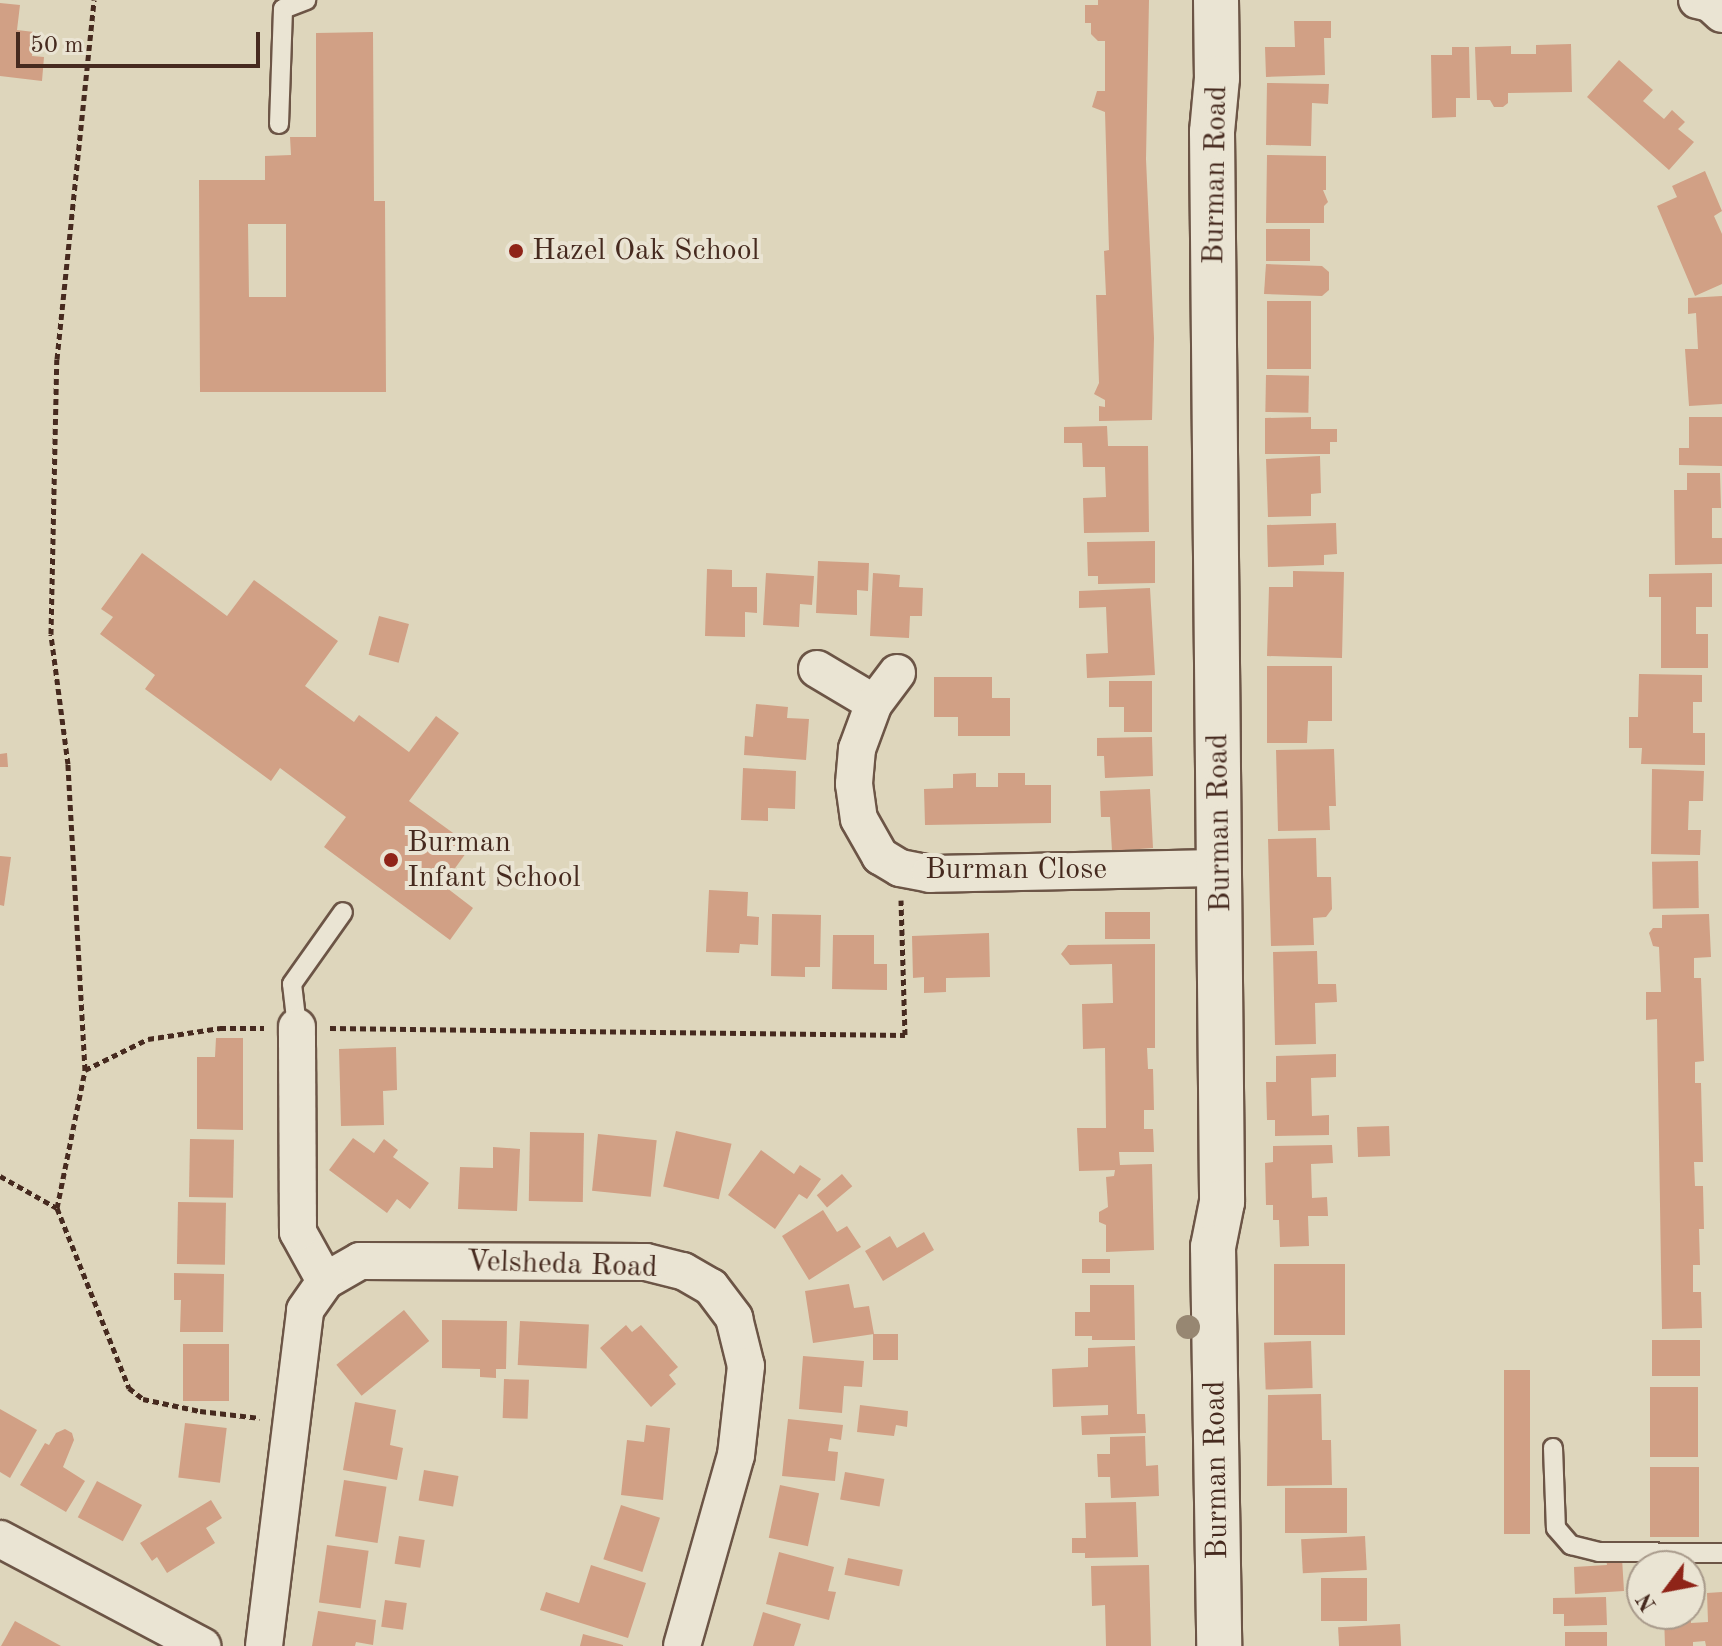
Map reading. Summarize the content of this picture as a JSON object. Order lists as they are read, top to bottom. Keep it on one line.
{"streets":{"street":["Burman Road","Burman Close","Velsheda Road"]},"crossings":[["Burman Road","Burman Close"]],"places":["Hazel Oak School","Burman Infant School"],"scale_bar":"50 m","north":"bottom left"}
